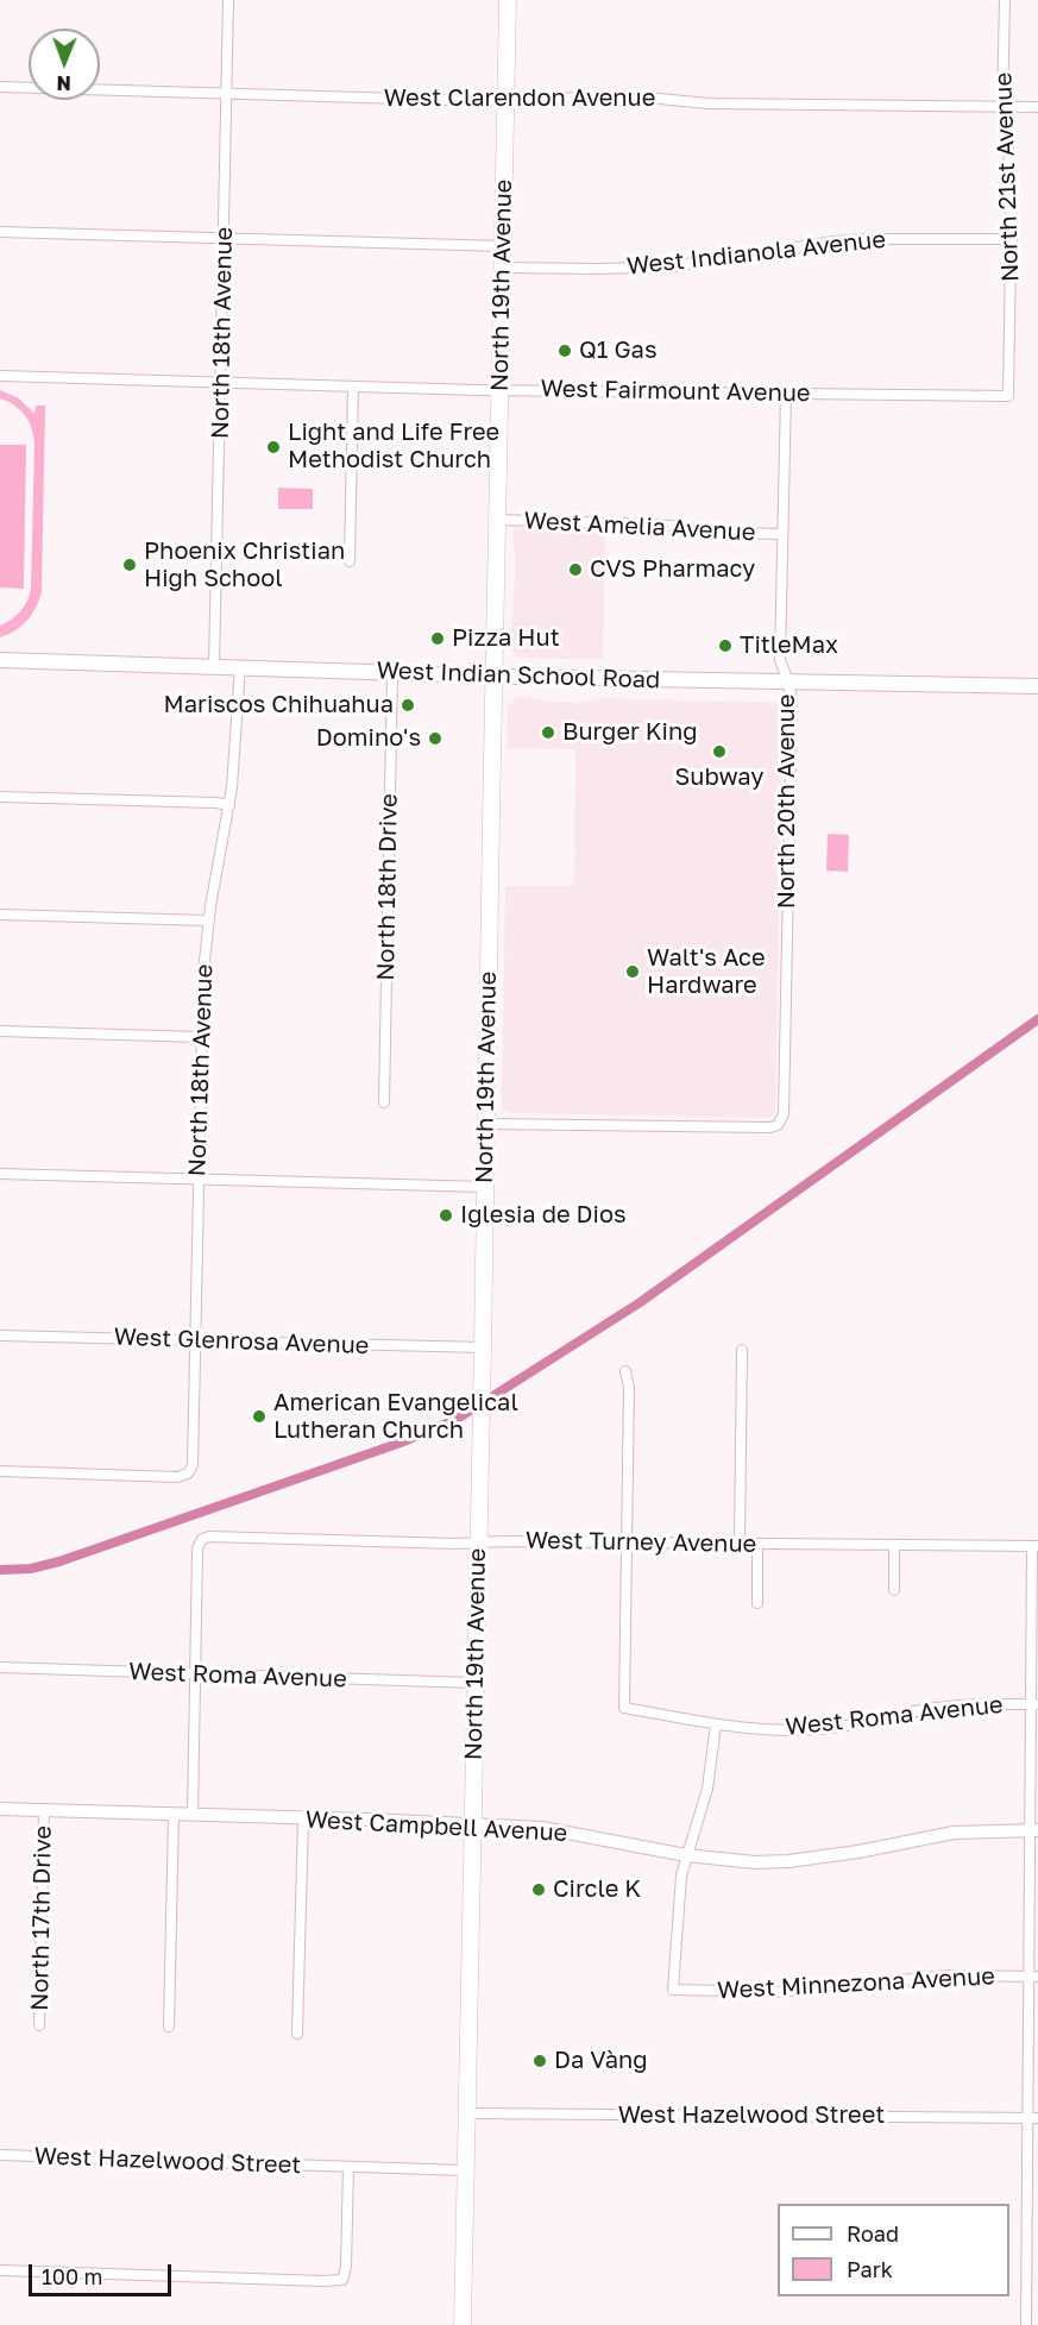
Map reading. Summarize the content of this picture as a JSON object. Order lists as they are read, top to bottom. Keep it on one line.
{"streets":{"main road":["North 19th Avenue","West Indian School Road"],"street":["West Clarendon Avenue","North 21st Avenue","West Indianola Avenue","North 18th Avenue","West Fairmount Avenue","West Amelia Avenue","North 20th Avenue","North 18th Drive","West Glenrosa Avenue","West Turney Avenue","West Roma Avenue","West Campbell Avenue","North 17th Drive","West Minnezona Avenue","West Hazelwood Street"]},"crossings":[["West Clarendon Avenue","North 21st Avenue"],["West Clarendon Avenue","North 19th Avenue"],["West Clarendon Avenue","North 18th Avenue"],["North 21st Avenue","West Indianola Avenue"],["North 21st Avenue","West Fairmount Avenue"],["West Indianola Avenue","North 19th Avenue"],["North 19th Avenue","West Fairmount Avenue"],["North 19th Avenue","West Amelia Avenue"],["North 19th Avenue","West Indian School Road"],["North 19th Avenue","North 20th Avenue"],["North 19th Avenue","West Glenrosa Avenue"],["North 19th Avenue","West Turney Avenue"],["North 19th Avenue","West Roma Avenue"],["North 19th Avenue","West Campbell Avenue"],["North 19th Avenue","West Hazelwood Street"],["North 18th Avenue","West Fairmount Avenue"],["North 18th Avenue","West Indian School Road"],["North 18th Avenue","West Glenrosa Avenue"],["West Fairmount Avenue","North 20th Avenue"],["West Amelia Avenue","North 20th Avenue"],["West Indian School Road","North 20th Avenue"],["West Indian School Road","North 18th Drive"],["West Turney Avenue","West Roma Avenue"],["West Campbell Avenue","North 17th Drive"],["West Campbell Avenue","West Minnezona Avenue"]],"places":["Q1 Gas","Light and Life Free Methodist Church","Phoenix Christian High School","CVS Pharmacy","Pizza Hut","TitleMax","Mariscos Chihuahua","Burger King","Domino's","Subway","Walt's Ace Hardware","Iglesia de Dios","American Evangelical Lutheran Church","Circle K","Da Vàng"],"legend":["Road","Park"],"scale_bar":"100 m","north":"bottom"}
